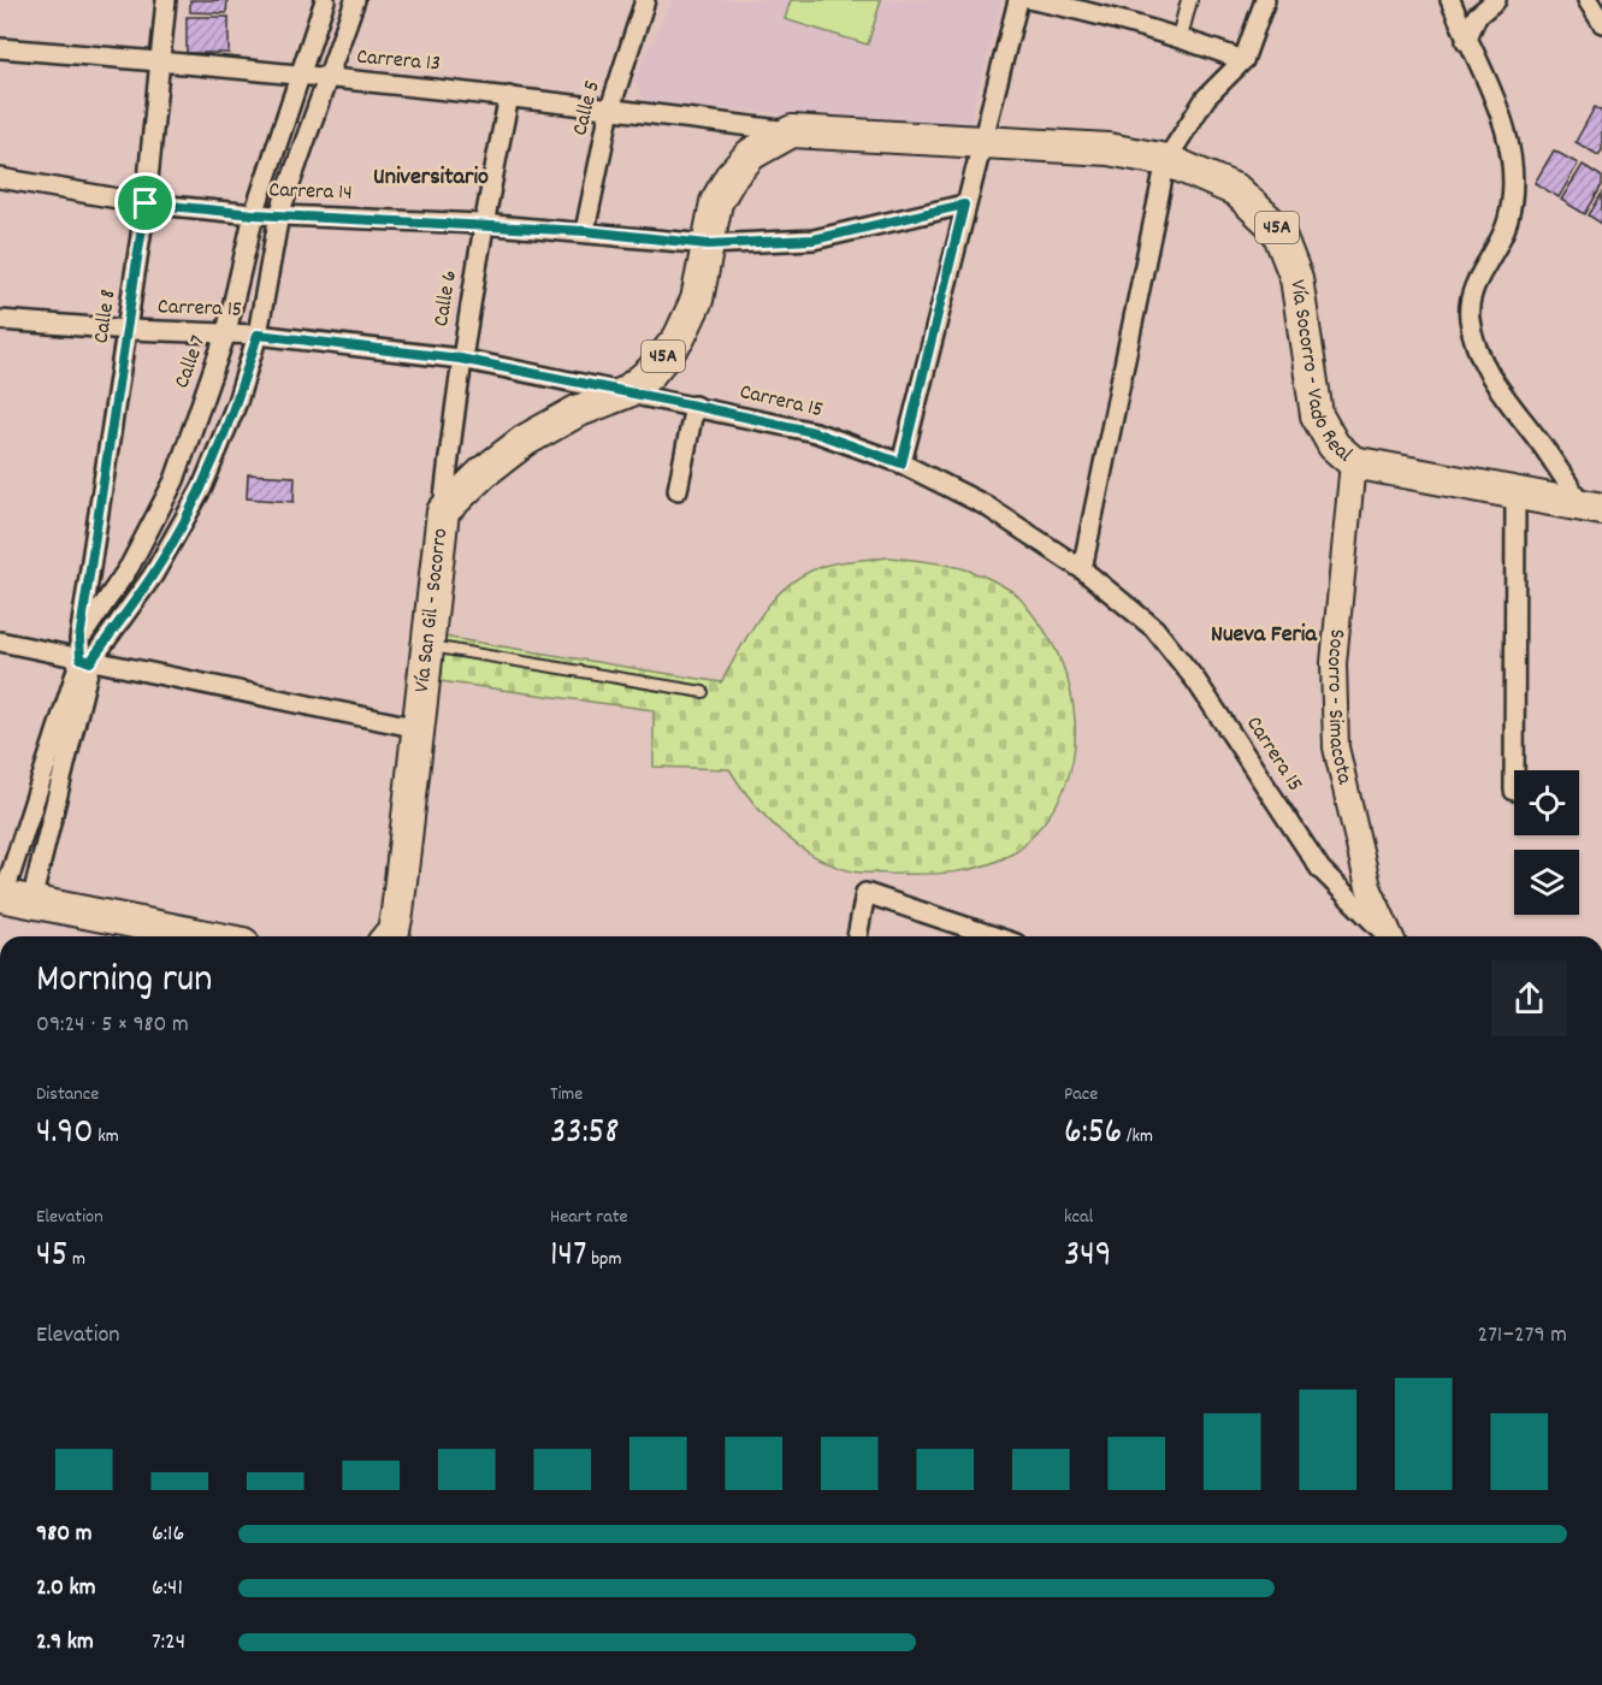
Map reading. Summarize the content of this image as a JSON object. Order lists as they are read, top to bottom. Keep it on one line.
{"streets":{"highway":["45A","Vía Socorro - Vado Real","Vía San Gil - Socorro"],"street":["Carrera 13","Calle 5","Carrera 14","Calle 6","Carrera 15","Calle 8","Calle 7","Socorro - Simacota"]},"crossings":[["Carrera 13","Calle 5"],["Carrera 13","Calle 6"],["Carrera 13","Calle 8"],["Carrera 13","Calle 7"],["Carrera 13","Vía Socorro - Vado Real"],["Carrera 13","Vía San Gil - Socorro"],["Calle 5","Carrera 14"],["Carrera 14","Calle 6"],["Carrera 14","Calle 8"],["Carrera 14","Calle 7"],["Carrera 14","Vía San Gil - Socorro"],["Calle 6","Carrera 15"],["Calle 6","Vía San Gil - Socorro"],["Carrera 15","Calle 8"],["Carrera 15","Calle 7"],["Carrera 15","Vía San Gil - Socorro"],["Calle 8","Calle 7"],["Vía Socorro - Vado Real","Vía San Gil - Socorro"],["Vía Socorro - Vado Real","Socorro - Simacota"]],"districts":["Universitario","Nueva Feria"],"page":{"heading":["Morning run","09:24 · 5 × 980 m"],"stats":[["Distance","4.90 km"],["Time","33:58"],["Pace","6:56 /km"],["Elevation","45 m"],["Heart rate","147 bpm"],["kcal","349"]],"chart":["Elevation","271–279 m"],"list":[{"name":"980 m","note":"6:16"},{"name":"2.0 km","note":"6:41"},{"name":"2.9 km","note":"7:24"}]}}
